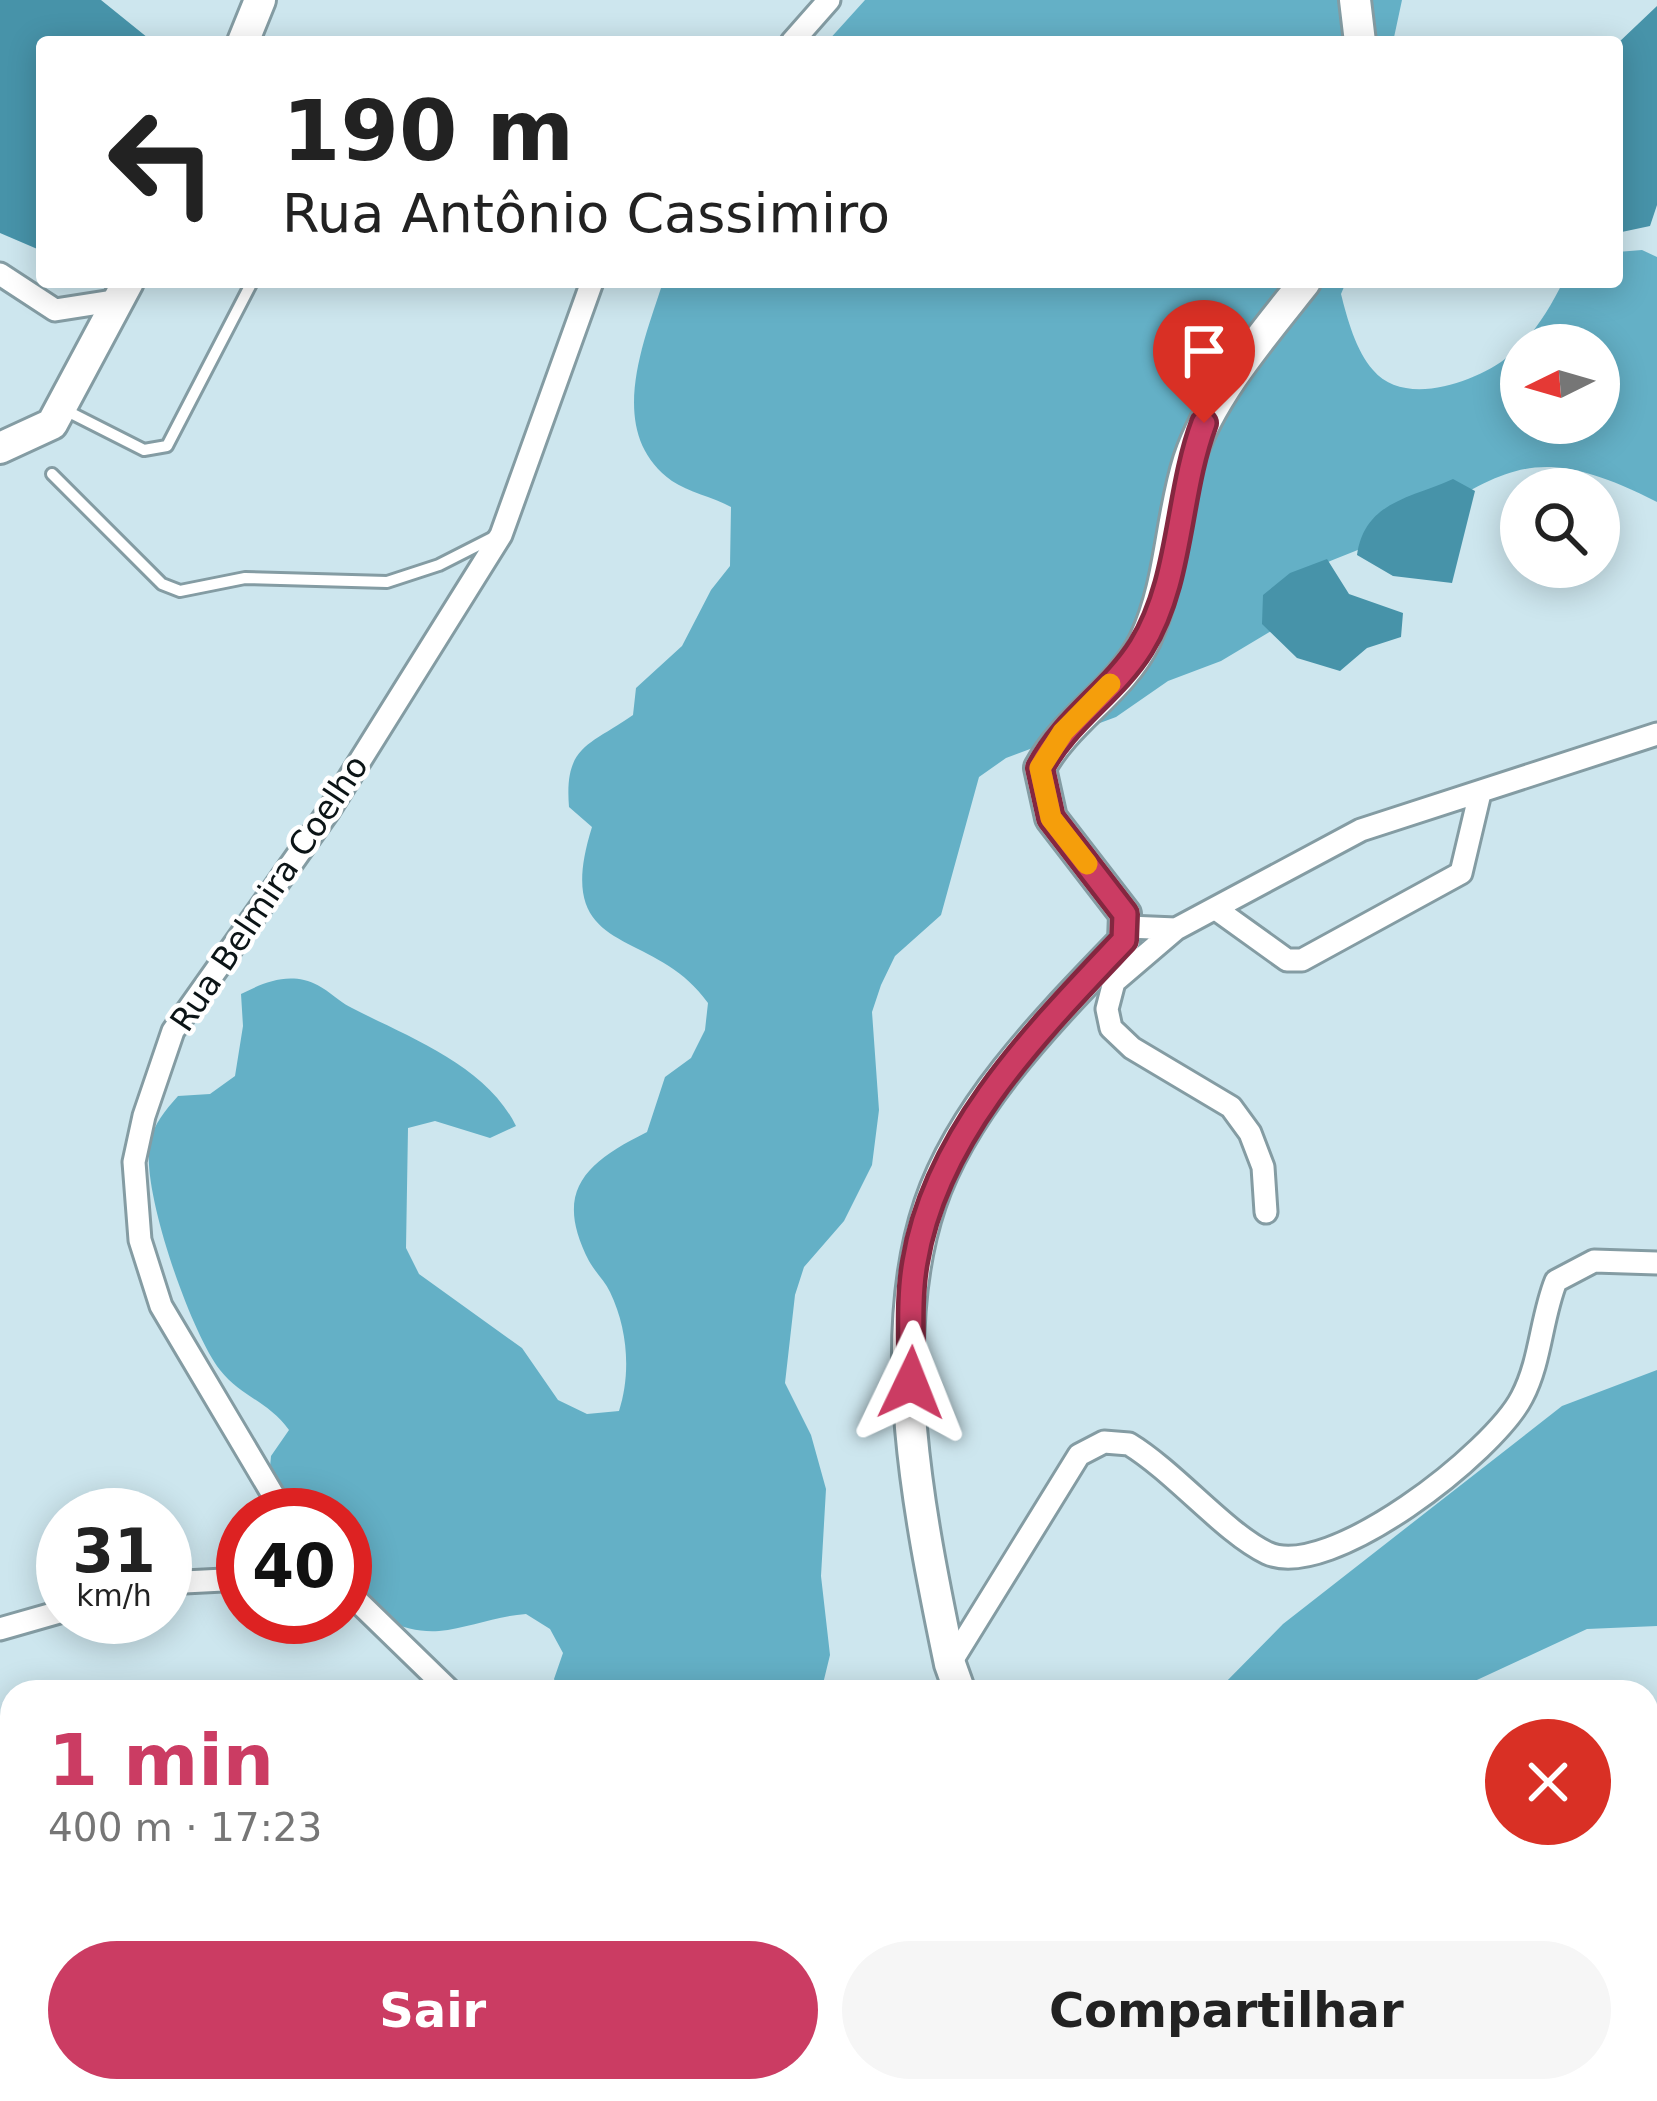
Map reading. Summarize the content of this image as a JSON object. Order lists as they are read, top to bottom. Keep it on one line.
{"streets":{"street":["Rua Belmira Coelho"]},"north":"left","page":{"turn":["190 m","Rua Antônio Cassimiro"],"speed":"31 km/h","limit":"40","heading":["1 min","400 m · 17:23"],"buttons":["Sair","Compartilhar"]}}
